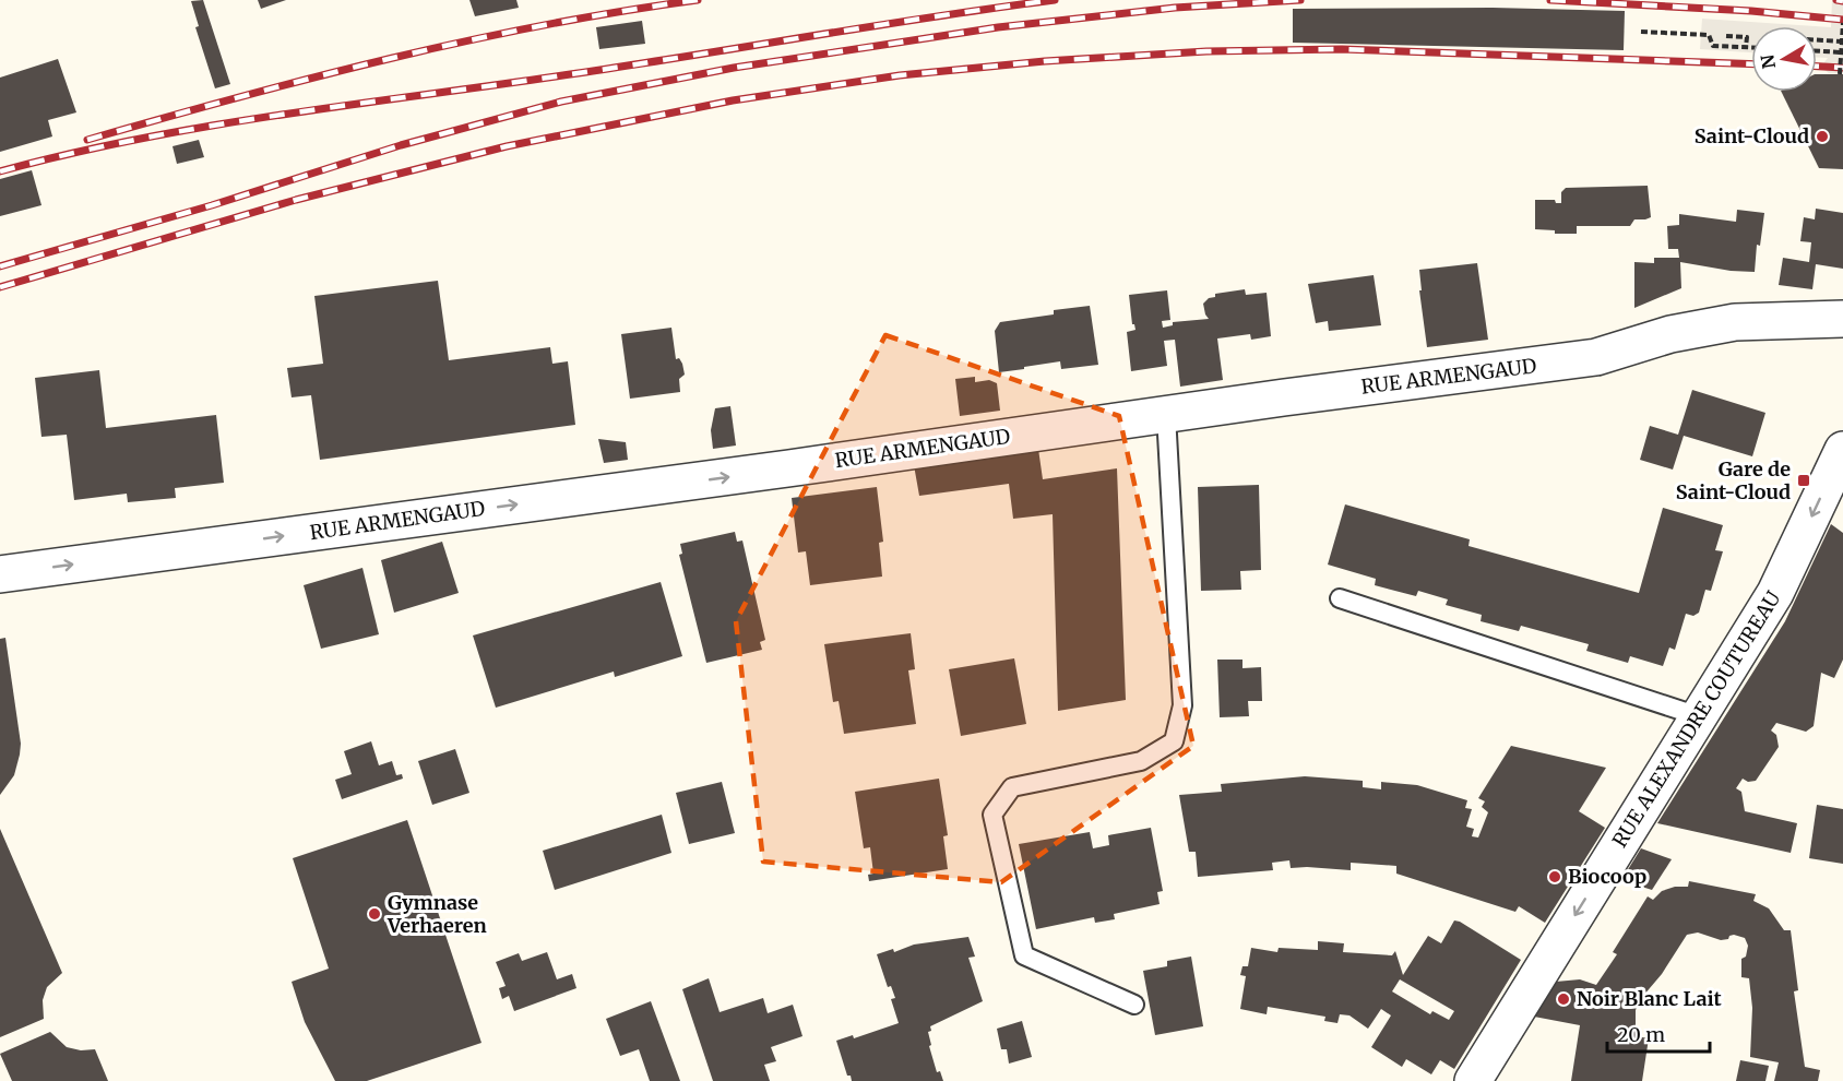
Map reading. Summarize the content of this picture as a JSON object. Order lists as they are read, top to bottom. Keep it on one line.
{"streets":{"street":["RUE ARMENGAUD","RUE ALEXANDRE COUTUREAU"]},"one_way":["RUE ARMENGAUD","RUE ALEXANDRE COUTUREAU"],"places":{"other":["Saint-Cloud","Biocoop","Gymnase Verhaeren","Noir Blanc Lait"],"transit":["Gare de Saint-Cloud"]},"scale_bar":"20 m","north":"left"}
